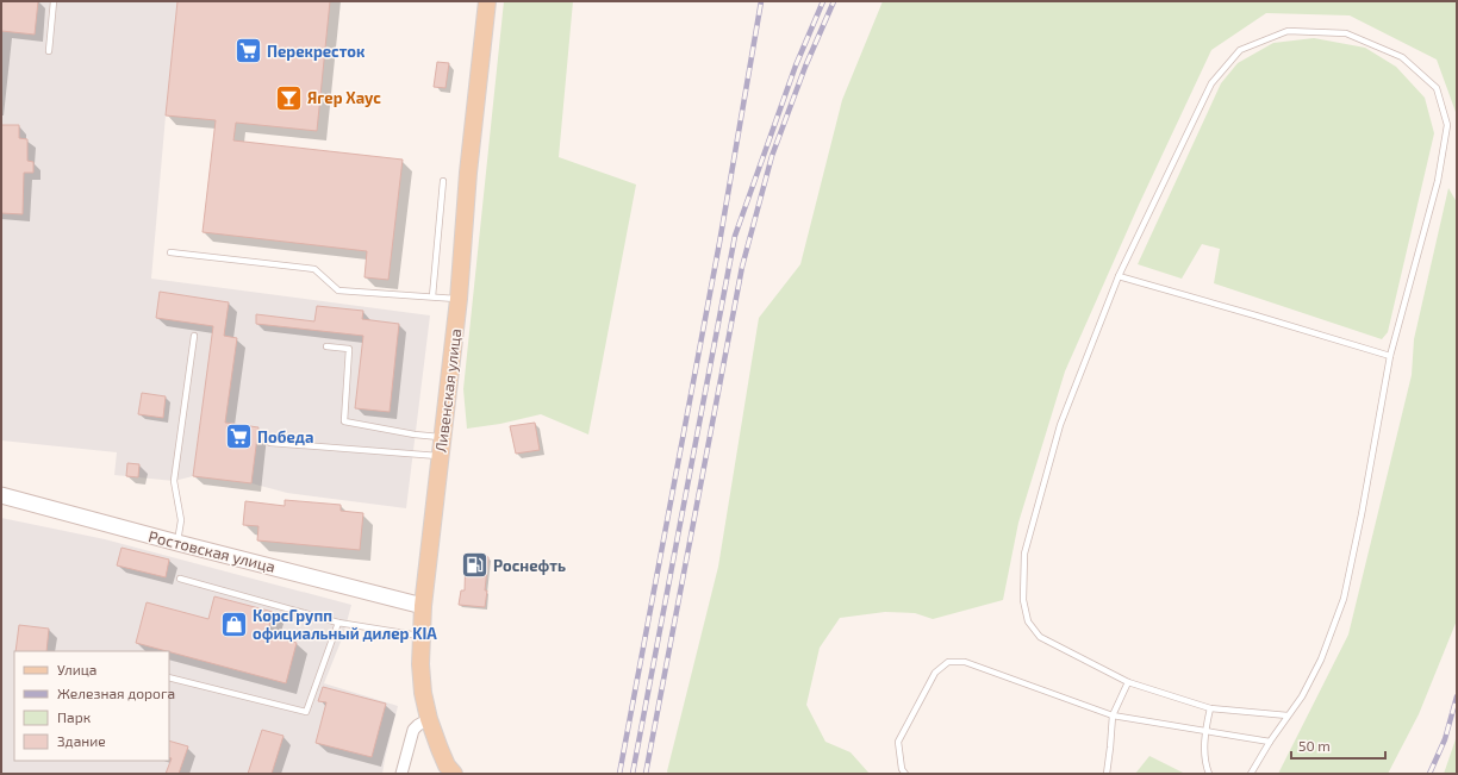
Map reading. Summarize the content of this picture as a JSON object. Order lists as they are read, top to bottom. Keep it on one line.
{"streets":{"main road":["Ливенская улица"],"street":["Ростовская улица"]},"crossings":[["Ливенская улица","Ростовская улица"]],"places":{"supermarket":["Перекресток","Победа"],"bar":["Ягер Хаус"],"fuel station":["Роснефть"],"shop":["КорсГрупп официальный дилер KIA"]},"legend":["Улица","Железная дорога","Парк","Здание"],"scale_bar":"50 m"}
